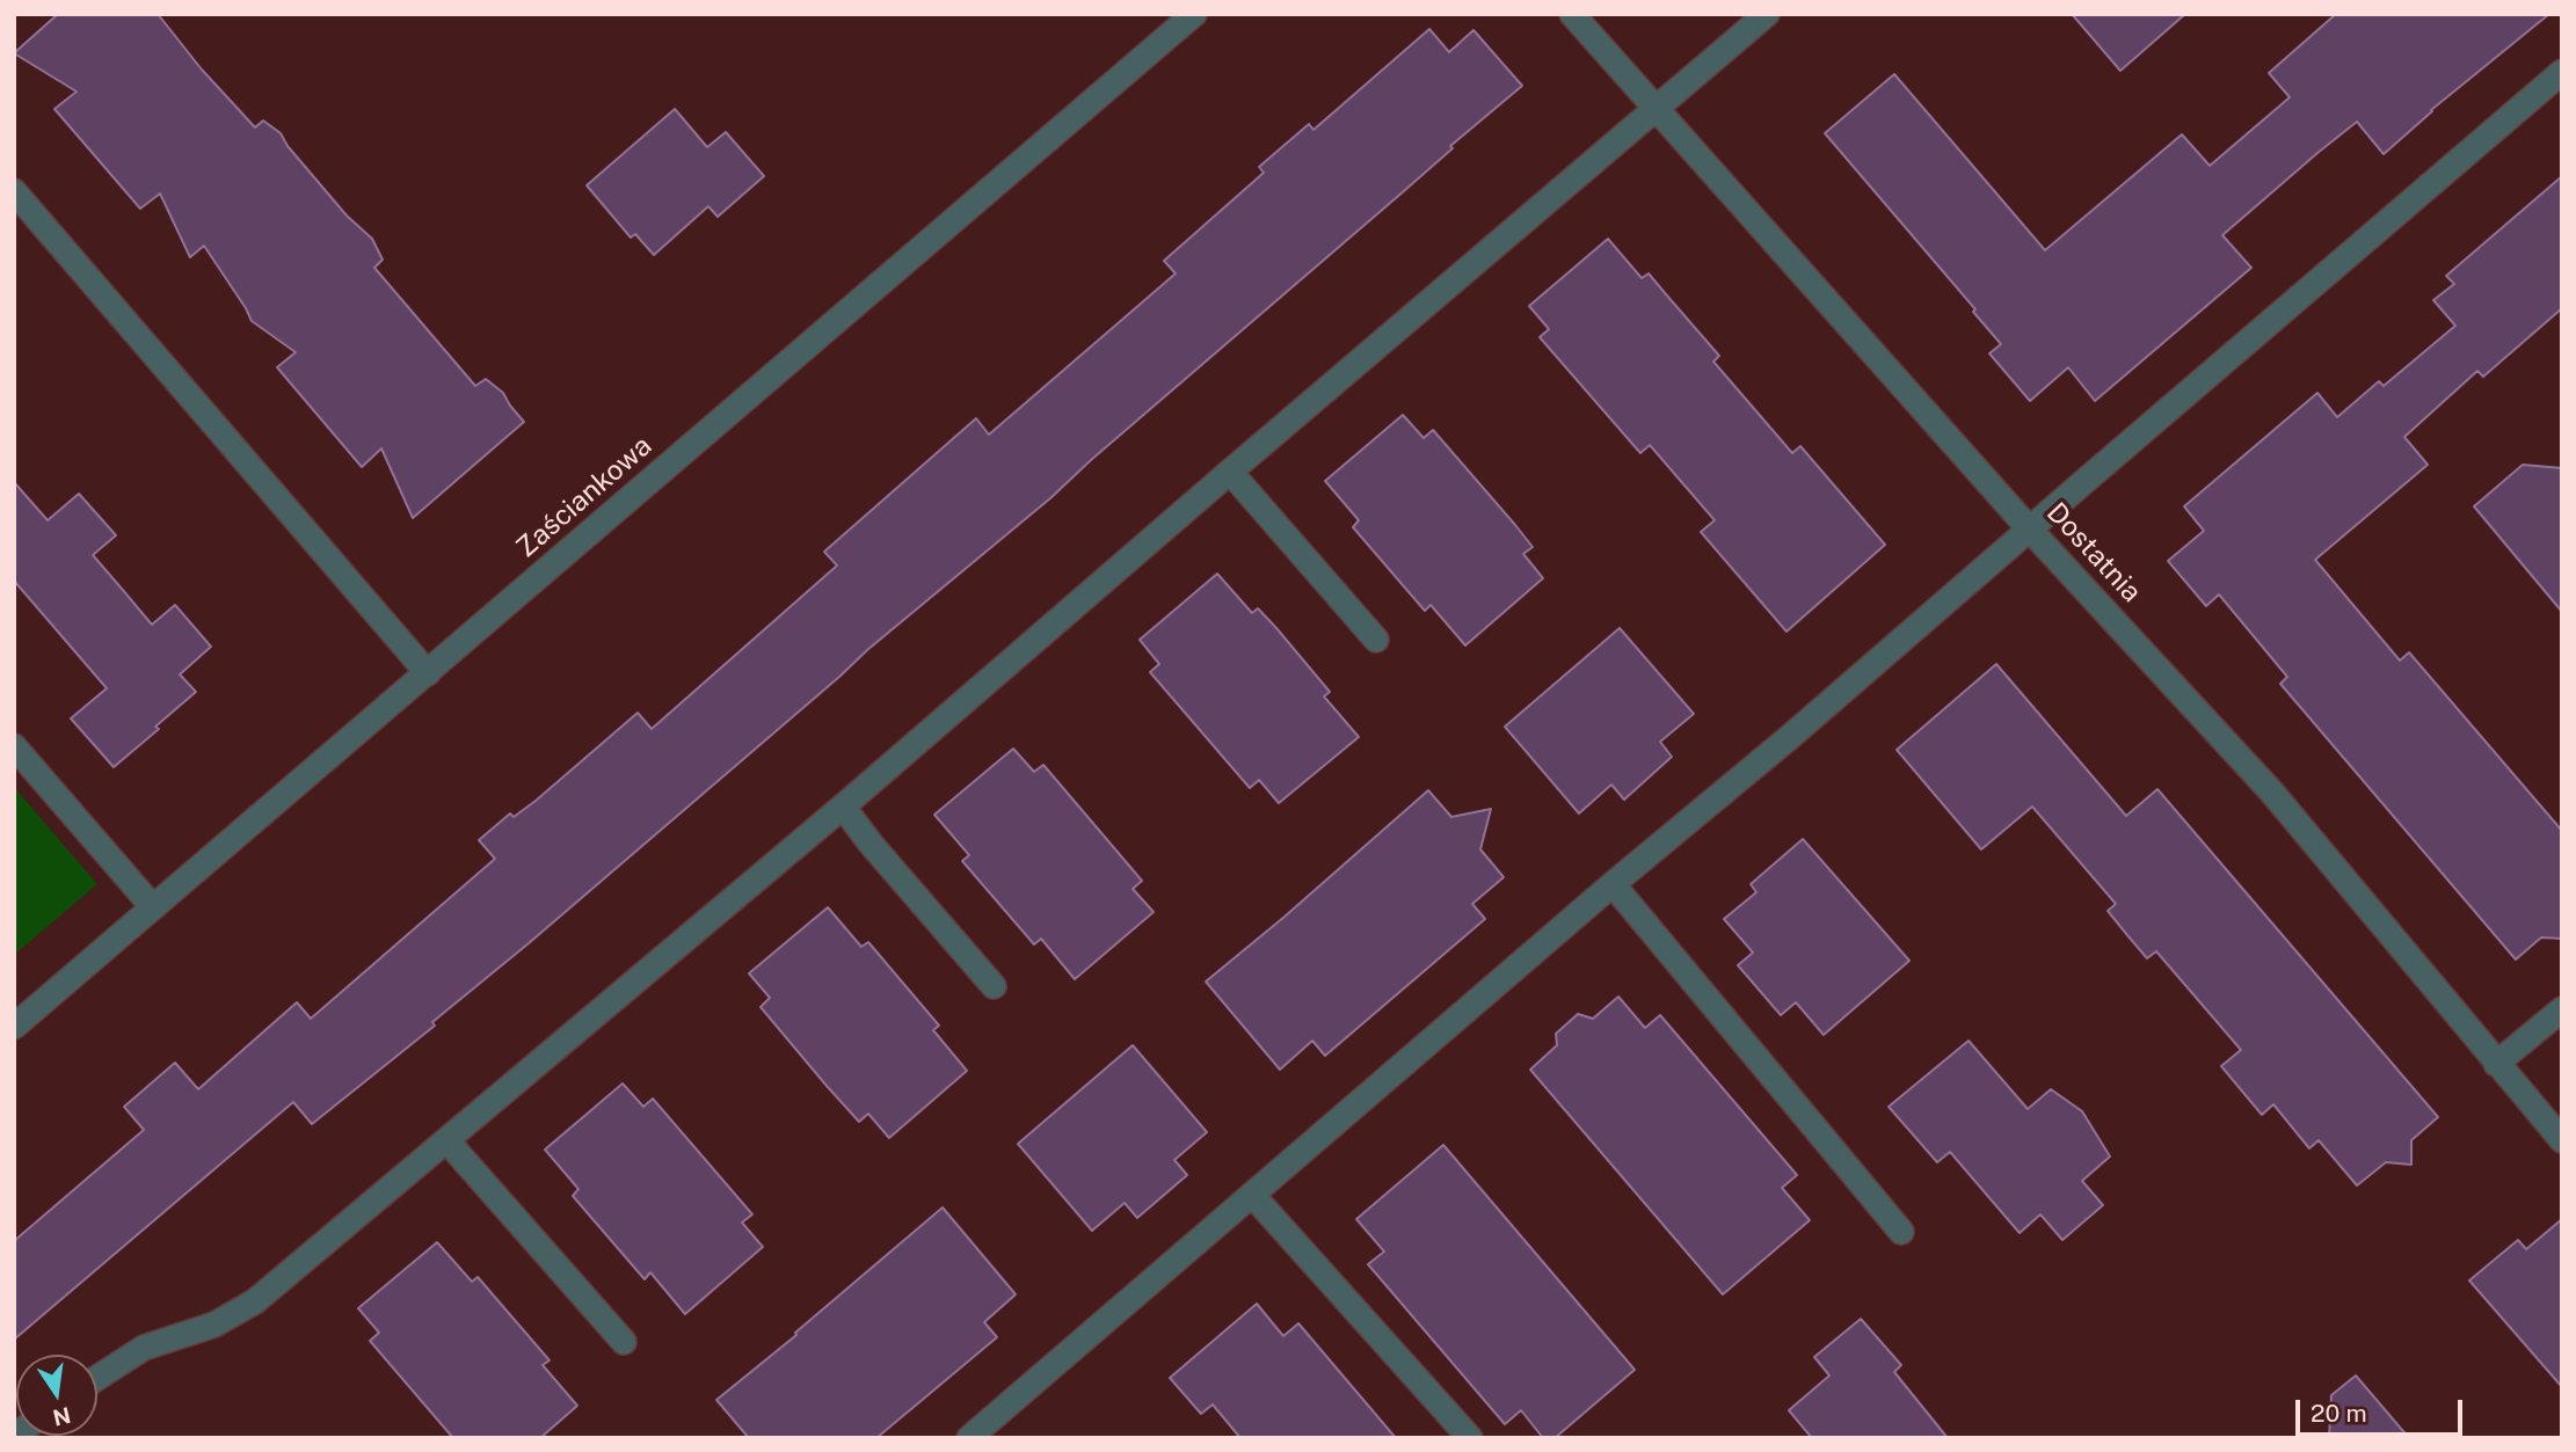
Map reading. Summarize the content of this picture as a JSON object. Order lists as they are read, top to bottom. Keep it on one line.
{"streets":{"street":["Zaściankowa","Dostatnia"]},"scale_bar":"20 m","north":"bottom"}
